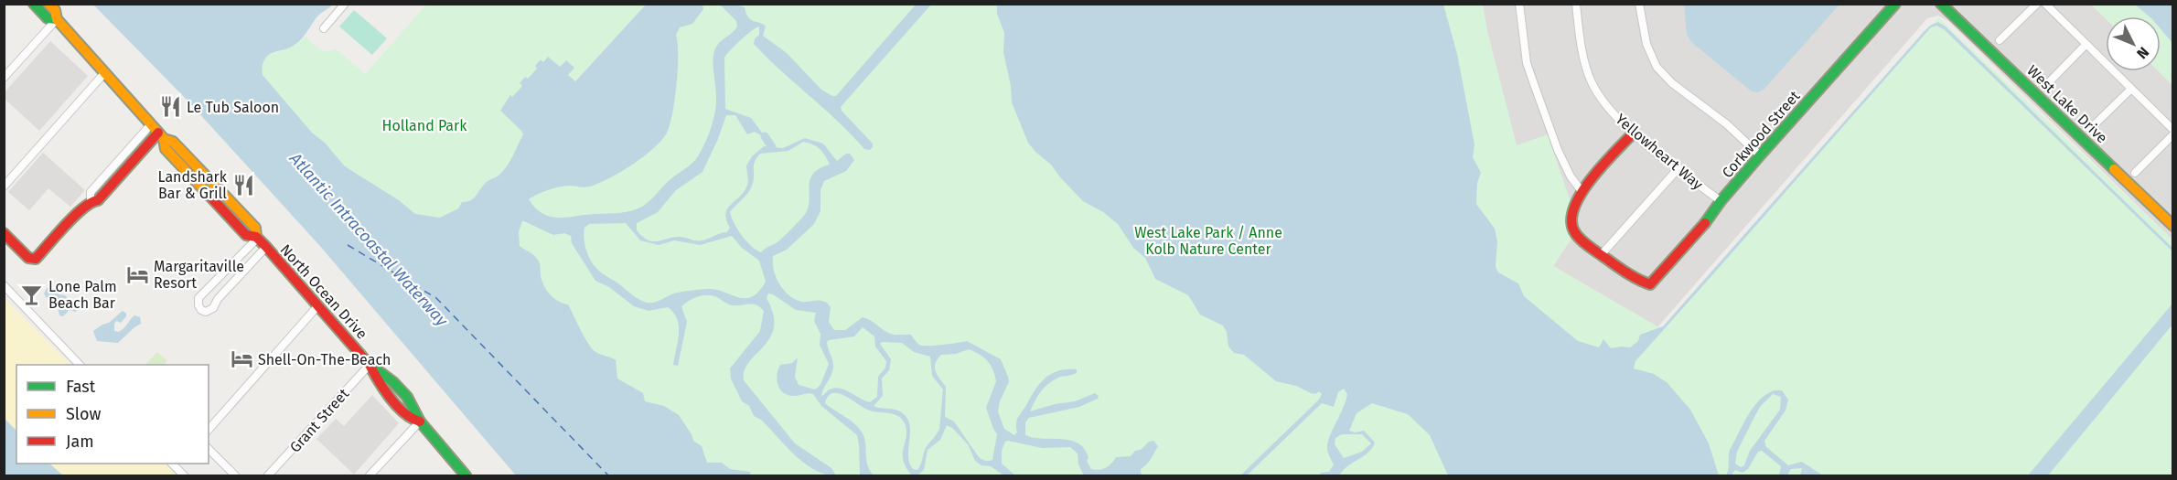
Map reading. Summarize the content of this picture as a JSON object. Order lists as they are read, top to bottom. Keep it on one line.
{"streets":{"street":["West Lake Drive","Corkwood Street","Yellowheart Way","North Ocean Drive","Grant Street"]},"crossings":[["Corkwood Street","Yellowheart Way"],["North Ocean Drive","Grant Street"]],"water":["Atlantic Intracoastal Waterway"],"parks":["Holland Park","West Lake Park / Anne Kolb Nature Center"],"places":{"restaurant":["Le Tub Saloon","Landshark Bar & Grill"],"hotel":["Margaritaville Resort","Shell-On-The-Beach"],"bar":["Lone Palm Beach Bar"]},"legend":["Fast","Slow","Jam"],"north":"bottom right"}
